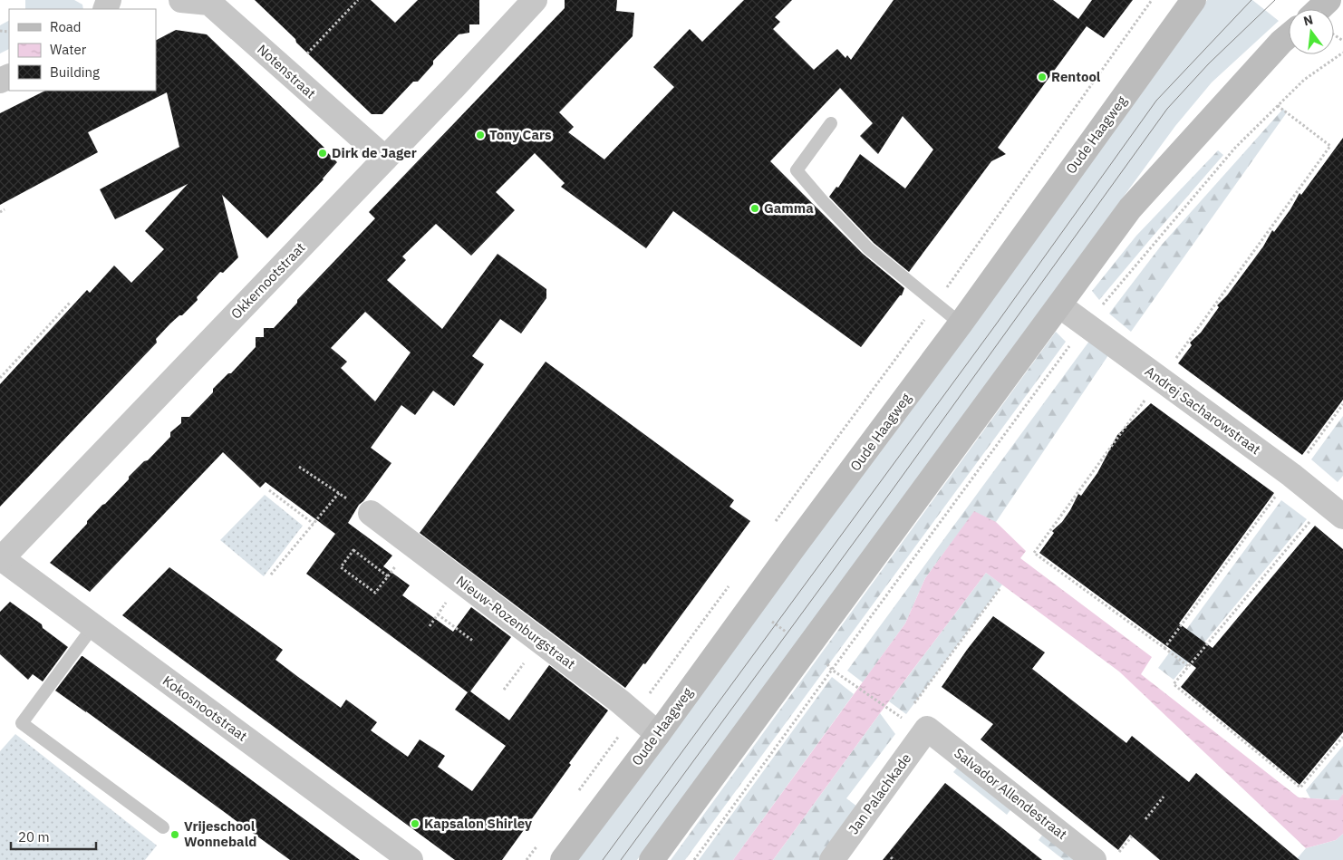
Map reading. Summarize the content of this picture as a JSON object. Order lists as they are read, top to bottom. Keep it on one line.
{"streets":{"main road":["Oude Haagweg"],"street":["Notenstraat","Okkernootstraat","Andrej Sacharowstraat","Nieuw-Rozenburgstraat","Kokosnootstraat","Jan Palachkade","Salvador Allendestraat"]},"crossings":[["Notenstraat","Okkernootstraat"],["Oude Haagweg","Nieuw-Rozenburgstraat"],["Okkernootstraat","Kokosnootstraat"],["Jan Palachkade","Salvador Allendestraat"]],"places":["Rentool","Tony Cars","Dirk de Jager","Gamma","Kapsalon Shirley","Vrijeschool Wonnebald"],"legend":["Road","Water","Building"],"scale_bar":"20 m","north":"top"}
